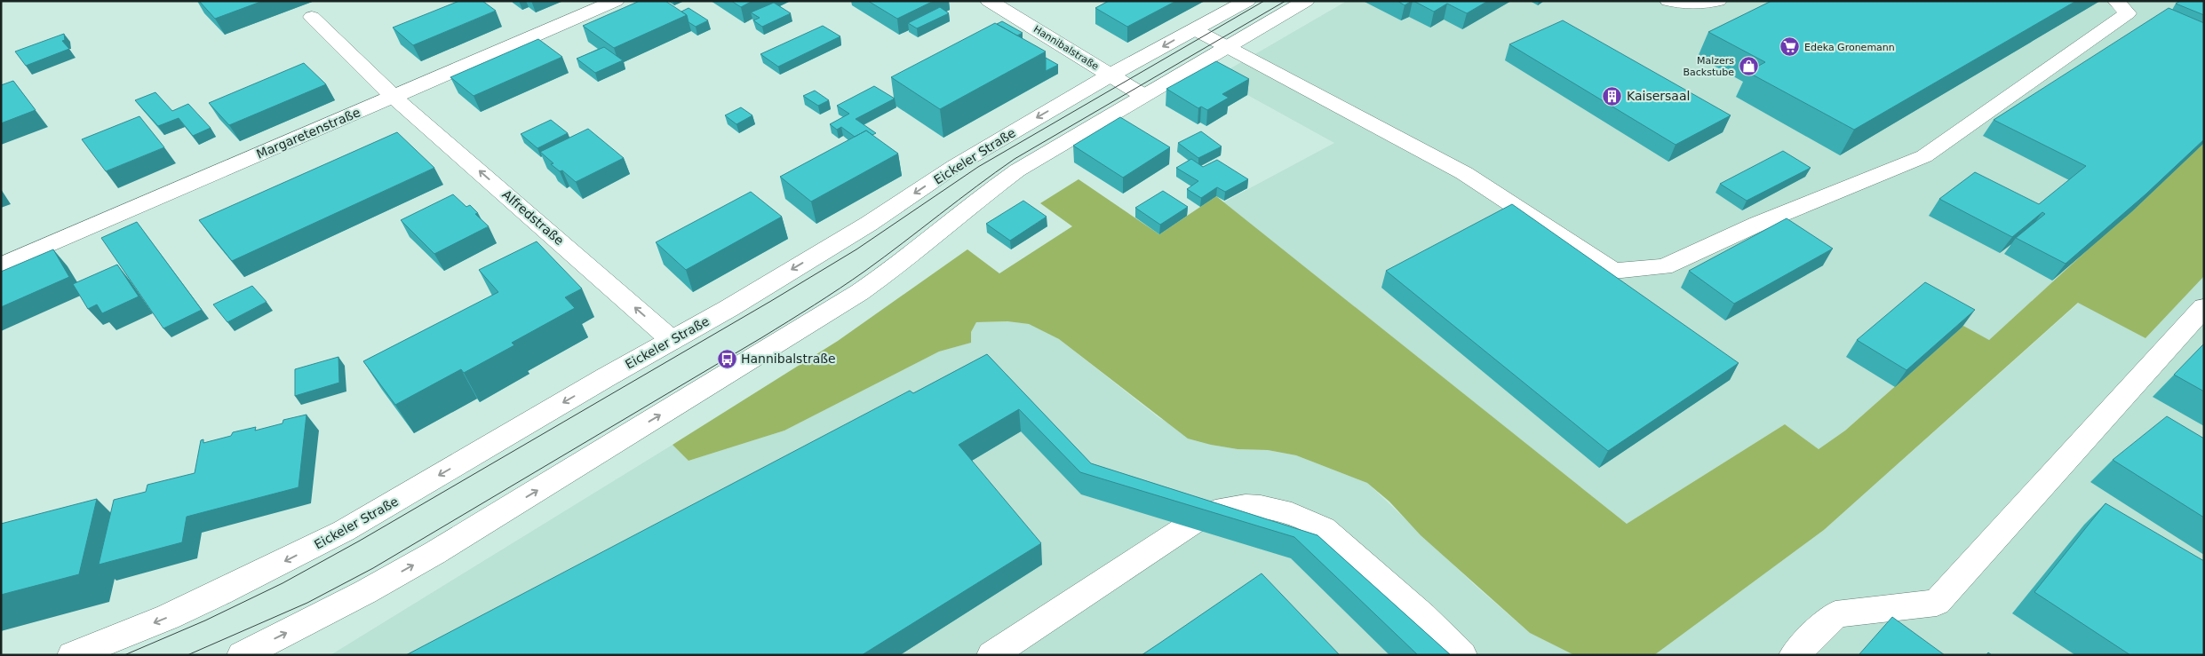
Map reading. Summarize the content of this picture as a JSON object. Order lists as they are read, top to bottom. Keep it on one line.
{"streets":{"street":["Hannibalstraße","Margaretenstraße","Eickeler Straße","Alfredstraße"]},"crossings":[["Hannibalstraße","Eickeler Straße"],["Margaretenstraße","Alfredstraße"],["Eickeler Straße","Alfredstraße"]],"one_way":["Alfredstraße"],"places":{"supermarket":["Edeka Gronemann"],"shop":["Malzers Backstube"],"building":["Kaisersaal"],"bus stop":["Hannibalstraße"]}}
